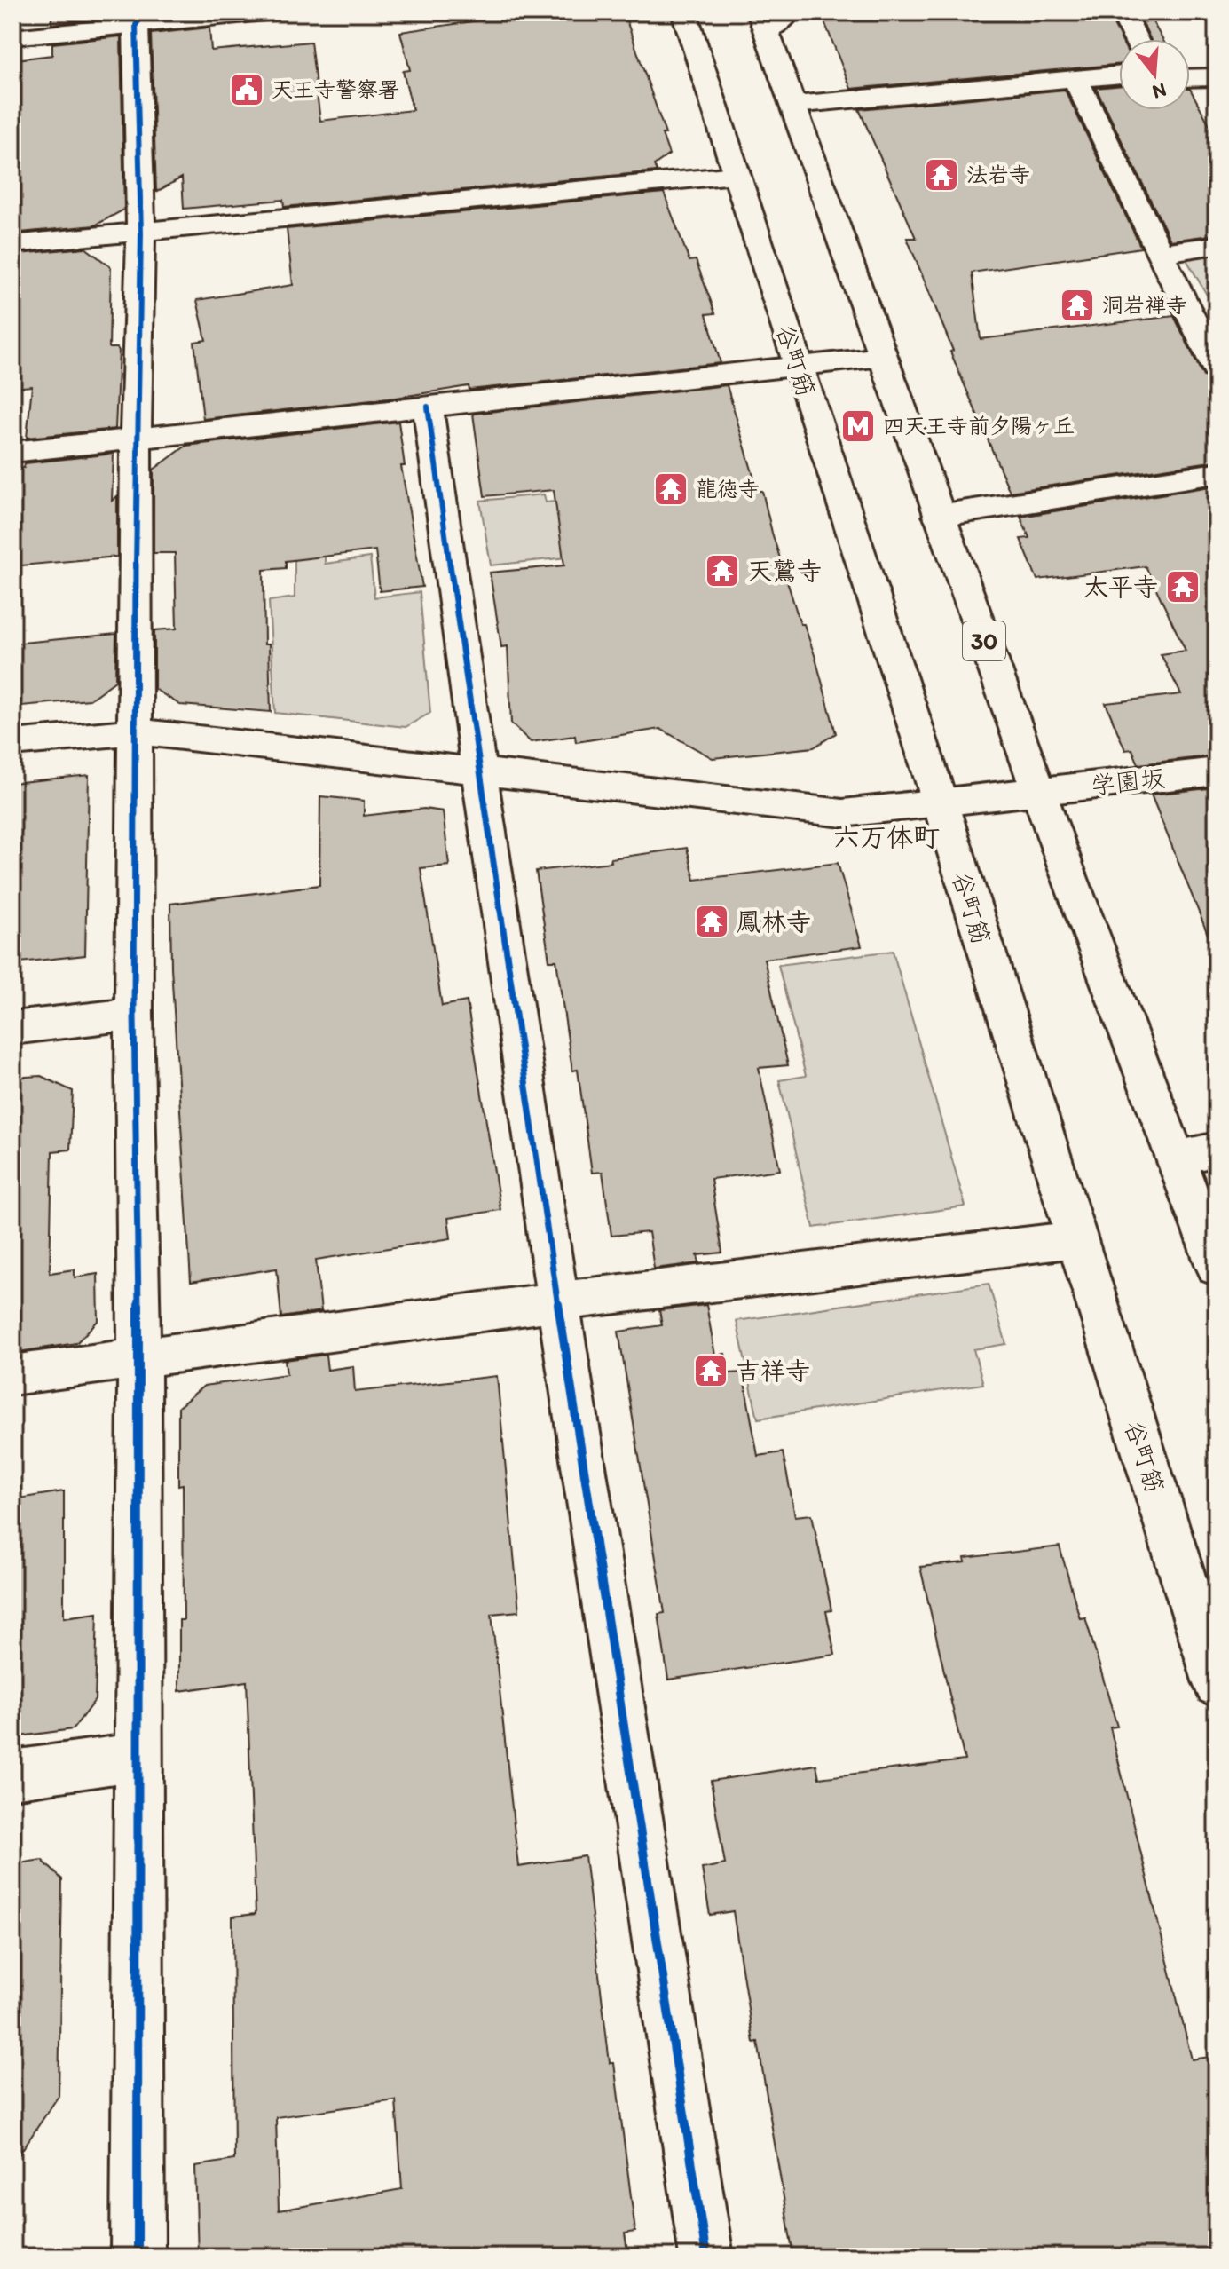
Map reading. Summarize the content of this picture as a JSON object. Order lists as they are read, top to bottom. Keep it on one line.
{"streets":{"street":["谷町筋","30","学園坂"]},"crossings":[["谷町筋","学園坂"],["30","学園坂"]],"districts":["六万体町"],"places":{"public building":["天王寺警察署"],"temple":["法岩寺","洞岩禅寺","龍徳寺","天鷲寺","太平寺","鳳林寺","吉祥寺"],"metro station":["四天王寺前夕陽ヶ丘"]},"north":"bottom"}
